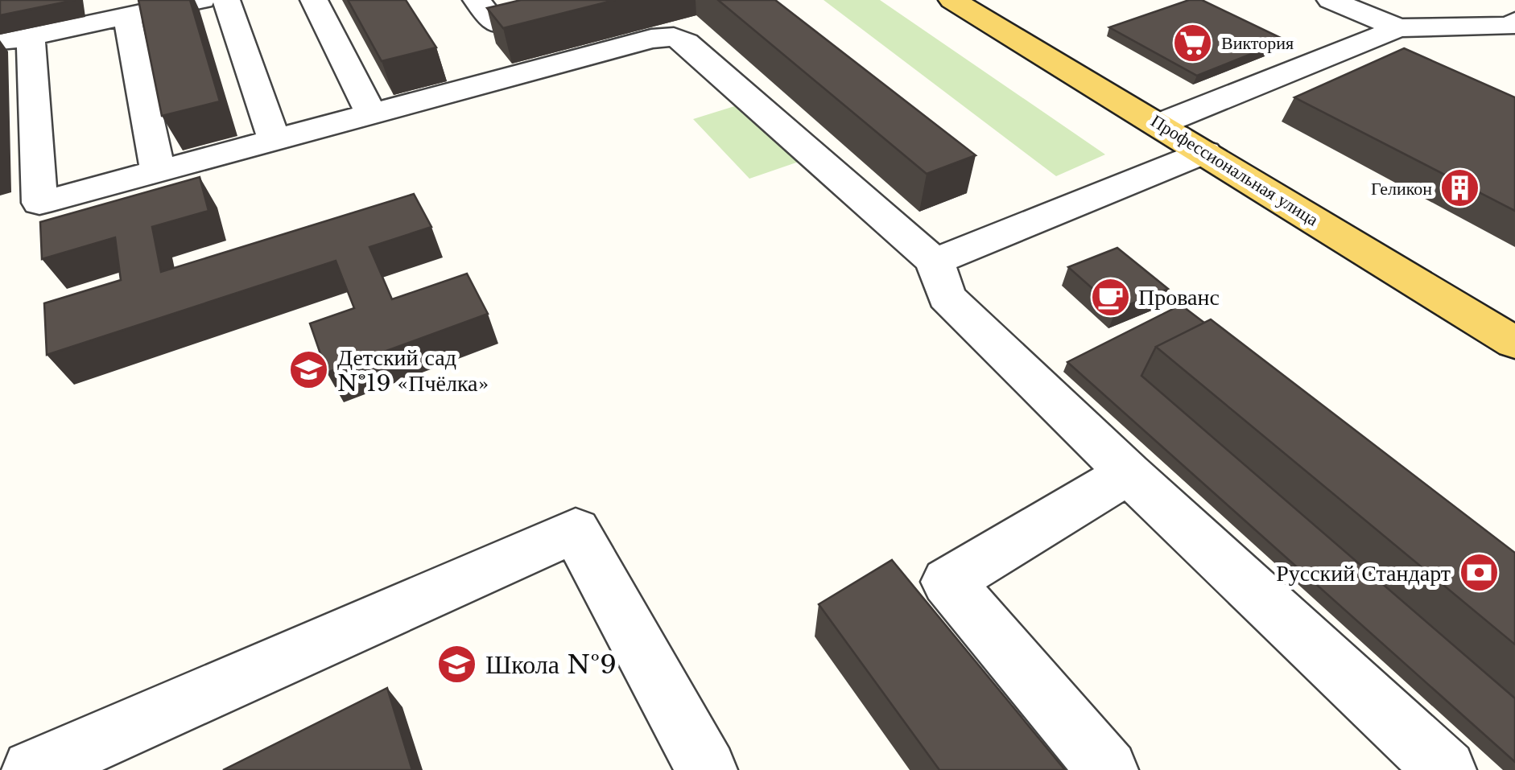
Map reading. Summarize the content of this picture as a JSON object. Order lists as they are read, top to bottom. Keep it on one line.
{"streets":{"main road":["Профессиональная улица"]},"places":{"supermarket":["Виктория"],"building":["Геликон"],"cafe":["Прованс"],"school or university":["Детский сад №19 «Пчёлка»","Школа №9"],"bank":["Русский Стандарт"]}}
